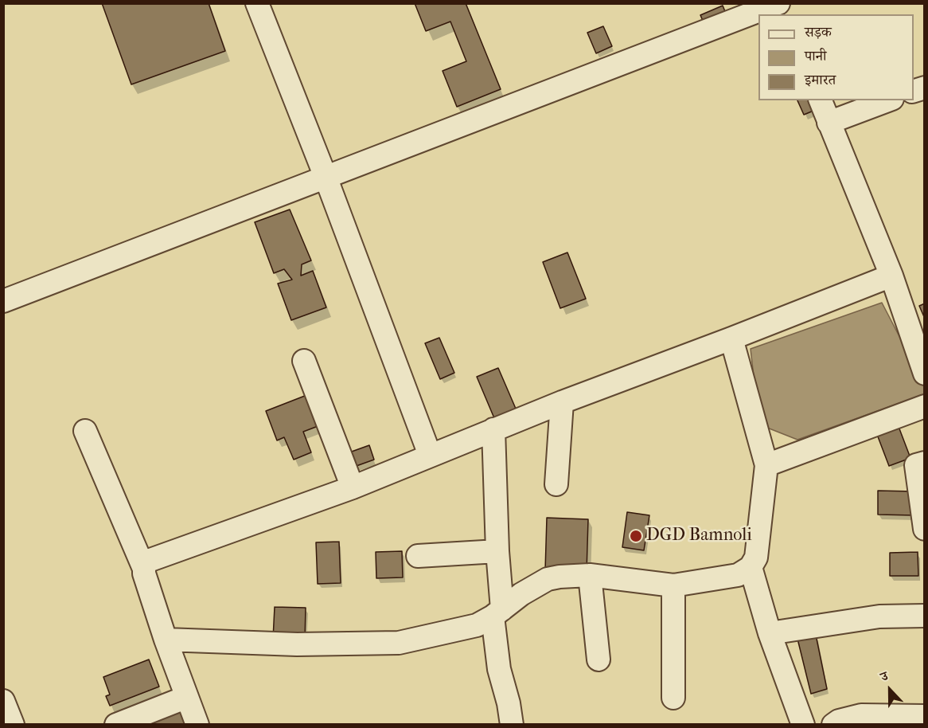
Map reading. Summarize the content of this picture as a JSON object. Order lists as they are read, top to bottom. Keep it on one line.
{"places":["DGD Bamnoli"],"legend":["सड़क","पानी","इमारत"],"north":"top"}
